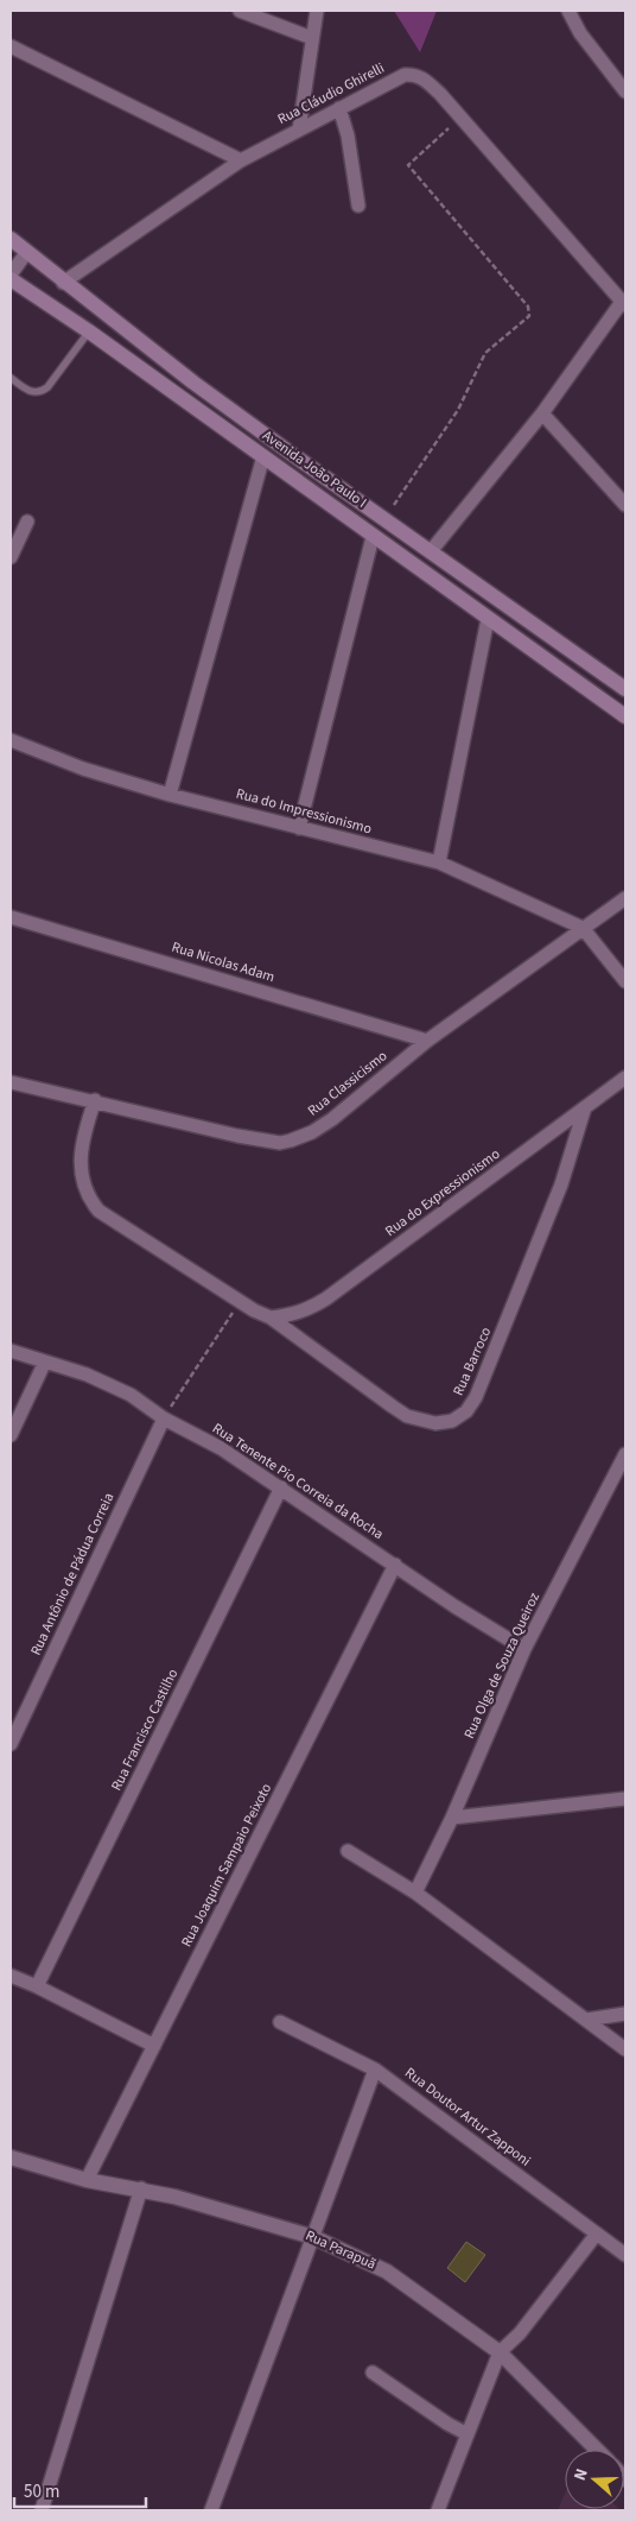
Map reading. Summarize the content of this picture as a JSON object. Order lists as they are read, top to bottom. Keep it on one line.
{"streets":{"main road":["Avenida João Paulo I"],"street":["Rua Cláudio Ghirelli","Rua do Impressionismo","Rua Nicolas Adam","Rua Classicismo","Rua do Expressionismo","Rua Barroco","Rua Tenente Pio Correia da Rocha","Rua Antônio de Pádua Correia","Rua Olga de Souza Queiroz","Rua Francisco Castilho","Rua Joaquim Sampaio Peixoto","Rua Doutor Artur Zapponi","Rua Parapuã"]},"crossings":[["Rua Cláudio Ghirelli","Avenida João Paulo I"],["Rua do Impressionismo","Rua Classicismo"],["Rua Nicolas Adam","Rua Classicismo"],["Rua Classicismo","Rua Barroco"],["Rua do Expressionismo","Rua Barroco"],["Rua Tenente Pio Correia da Rocha","Rua Antônio de Pádua Correia"],["Rua Tenente Pio Correia da Rocha","Rua Olga de Souza Queiroz"],["Rua Tenente Pio Correia da Rocha","Rua Francisco Castilho"],["Rua Tenente Pio Correia da Rocha","Rua Joaquim Sampaio Peixoto"],["Rua Joaquim Sampaio Peixoto","Rua Parapuã"]],"scale_bar":"50 m","north":"left"}
